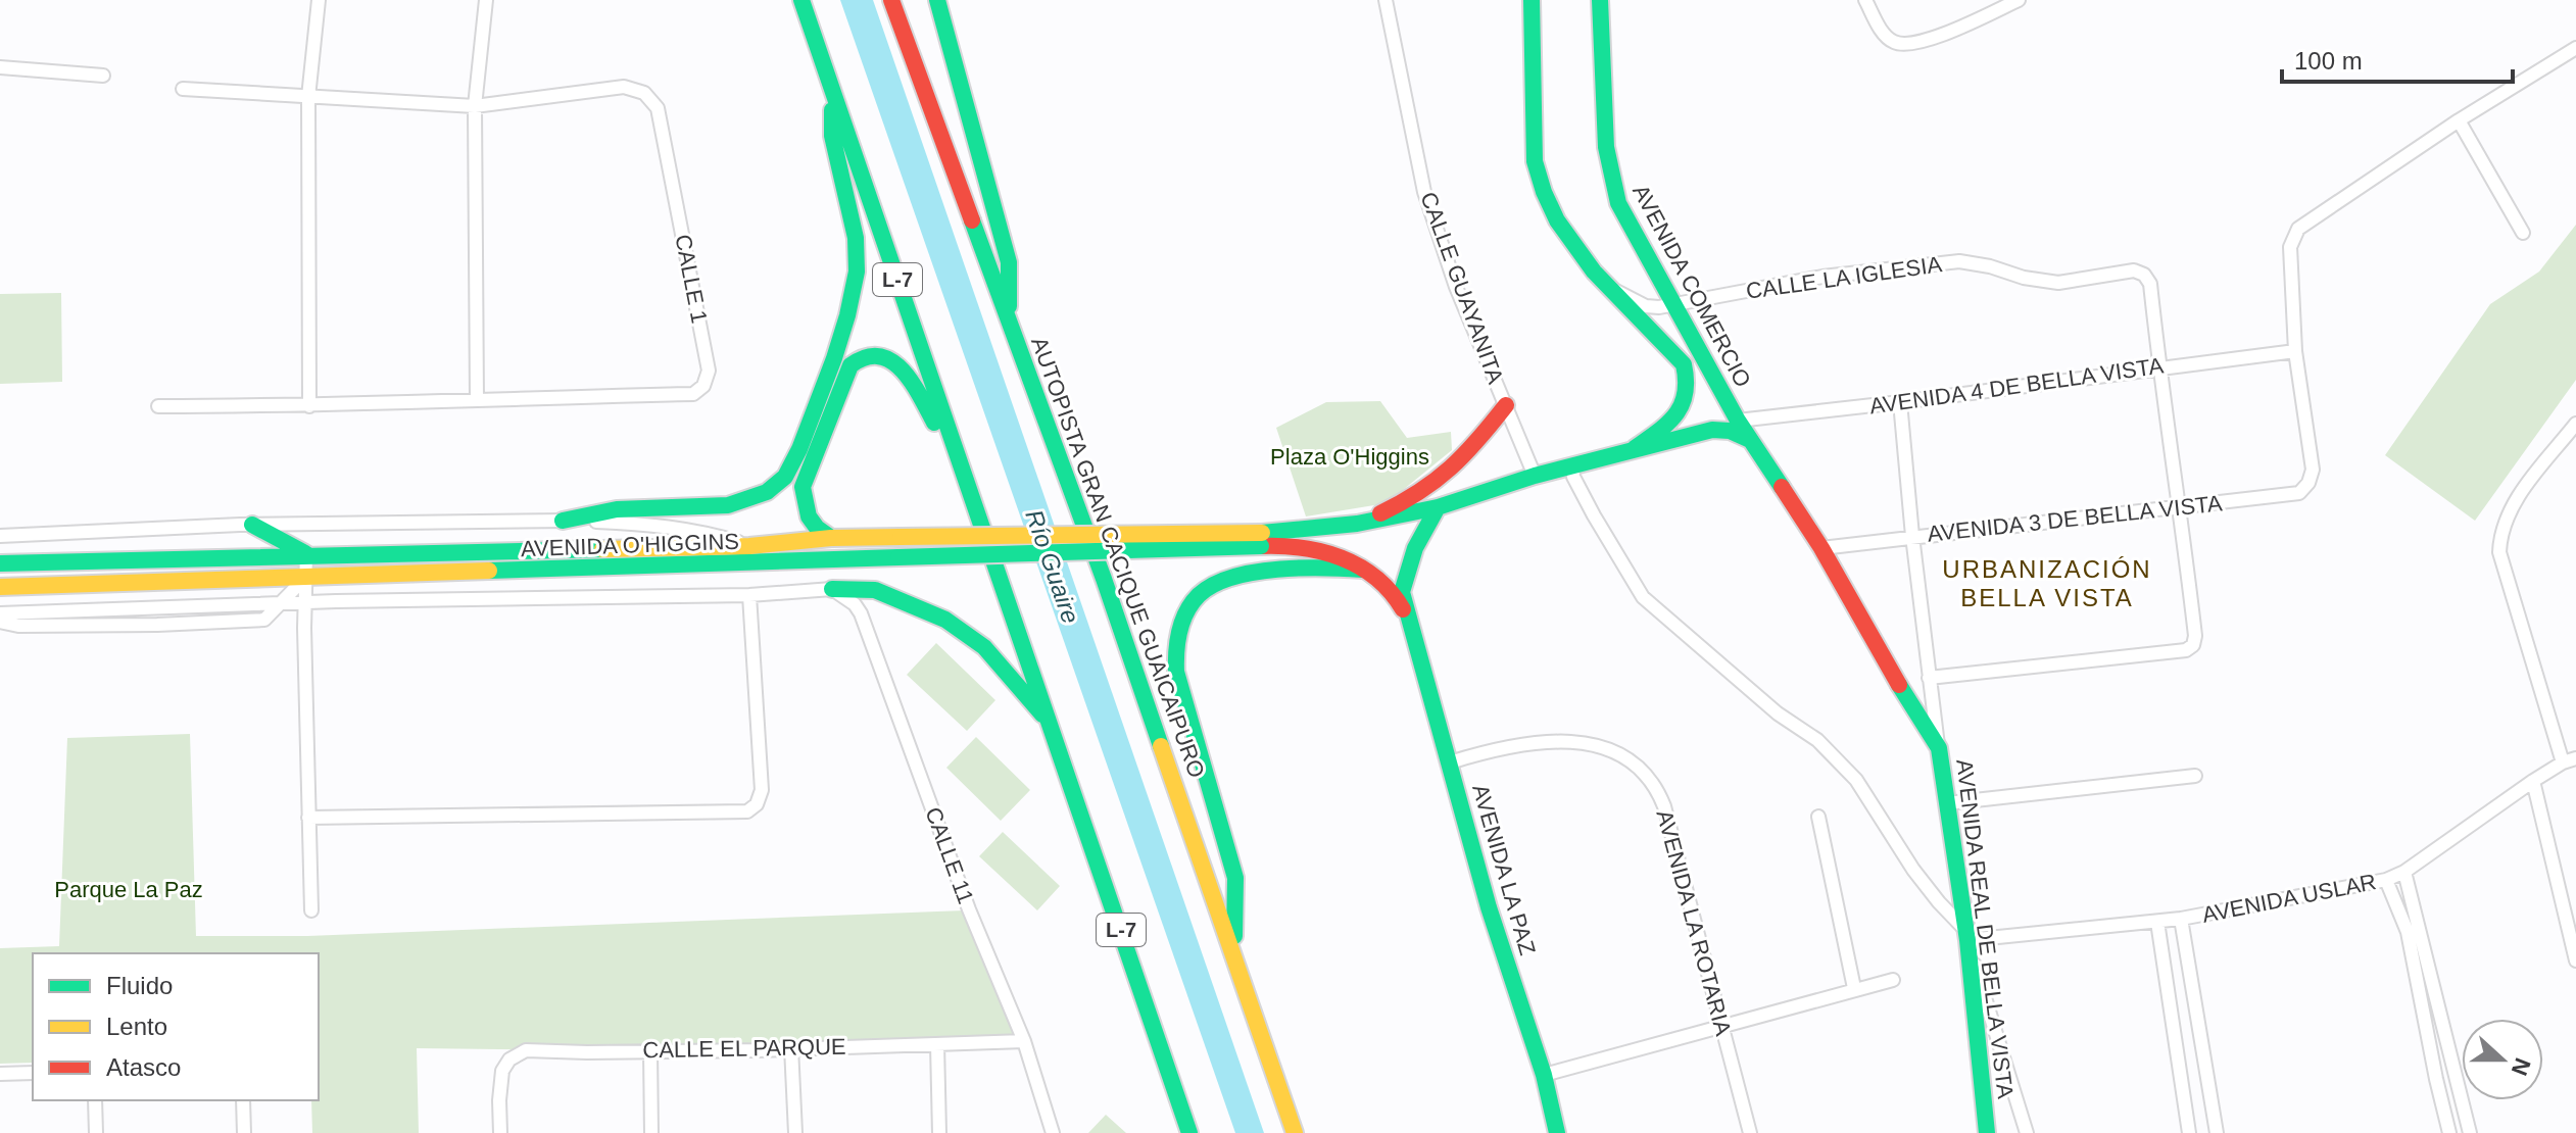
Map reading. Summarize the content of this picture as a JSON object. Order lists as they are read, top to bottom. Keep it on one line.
{"streets":{"main road":["L-7","AVENIDA COMERCIO","AVENIDA O'HIGGINS","AUTOPISTA GRAN CACIQUE GUAICAIPURO","AVENIDA LA PAZ","AVENIDA REAL DE BELLA VISTA"],"street":["CALLE LA IGLESIA","CALLE 1","CALLE GUAYANITA","AVENIDA 4 DE BELLA VISTA","AVENIDA 3 DE BELLA VISTA","CALLE 11","AVENIDA USLAR","AVENIDA LA ROTARIA","CALLE EL PARQUE"]},"crossings":[["CALLE LA IGLESIA","AVENIDA COMERCIO"],["CALLE LA IGLESIA","AVENIDA 4 DE BELLA VISTA"],["CALLE LA IGLESIA","AVENIDA O'HIGGINS"],["AVENIDA COMERCIO","AVENIDA 4 DE BELLA VISTA"],["AVENIDA COMERCIO","AVENIDA O'HIGGINS"],["AVENIDA COMERCIO","AVENIDA REAL DE BELLA VISTA"],["CALLE GUAYANITA","AVENIDA O'HIGGINS"],["AVENIDA 4 DE BELLA VISTA","AVENIDA 3 DE BELLA VISTA"],["AVENIDA 3 DE BELLA VISTA","AVENIDA REAL DE BELLA VISTA"],["AVENIDA O'HIGGINS","AVENIDA LA PAZ"],["AVENIDA O'HIGGINS","AVENIDA REAL DE BELLA VISTA"],["CALLE 11","CALLE EL PARQUE"],["AVENIDA LA PAZ","AVENIDA LA ROTARIA"],["AVENIDA USLAR","AVENIDA REAL DE BELLA VISTA"]],"districts":["URBANIZACIÓN BELLA VISTA"],"water":["Río Guaire"],"parks":["Plaza O'Higgins","Parque La Paz"],"legend":["Fluido","Lento","Atasco"],"scale_bar":"100 m","north":"right"}
